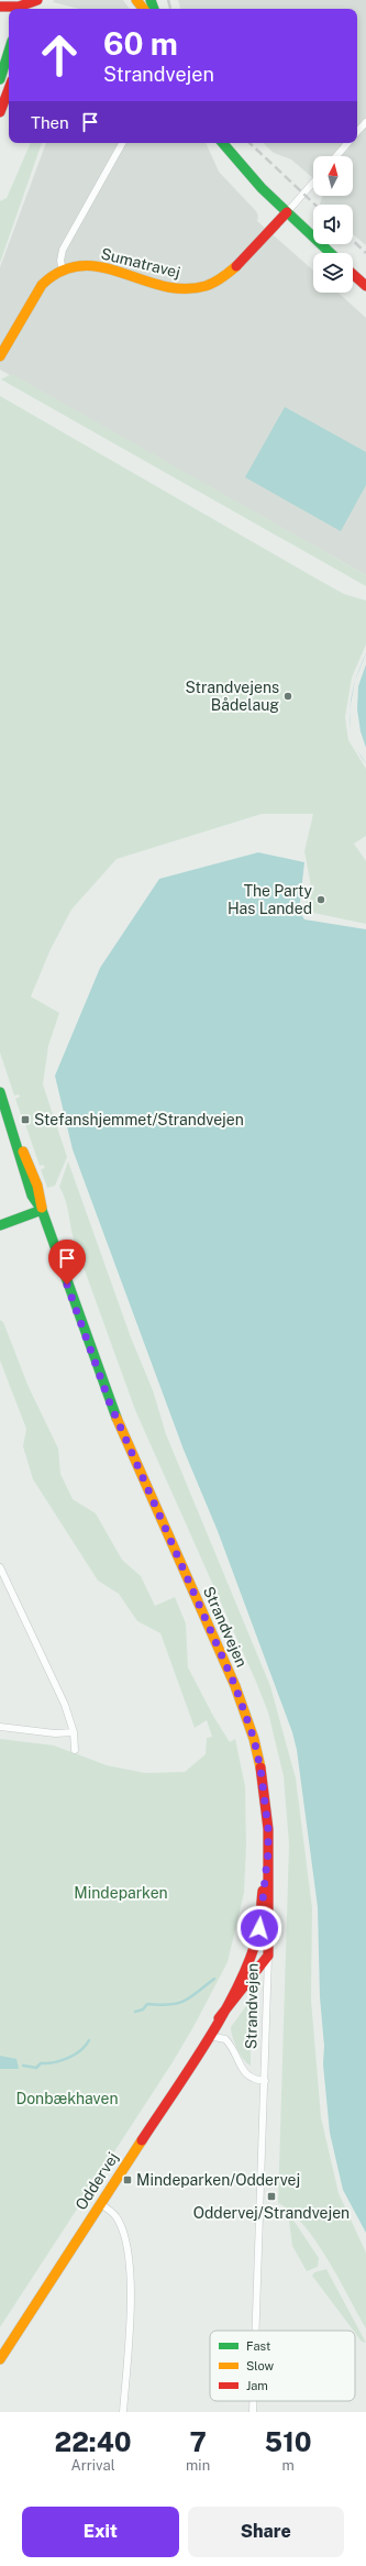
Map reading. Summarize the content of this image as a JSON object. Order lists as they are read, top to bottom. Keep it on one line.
{"streets":{"street":["Sumatravej","Strandvejen","Oddervej"]},"crossings":[["Strandvejen","Oddervej"]],"parks":["Mindeparken","Donbækhaven"],"places":{"other":["Strandvejens Bådelaug","The Party Has Landed"],"transit":["Stefanshjemmet/Strandvejen","Mindeparken/Oddervej","Oddervej/Strandvejen"]},"legend":["Fast","Slow","Jam"],"north":"top","page":{"turn":["60 m","Strandvejen"],"then":"Then","eta":["22:40","Arrival","7","min","510","m"],"buttons":["Exit","Share"]}}
